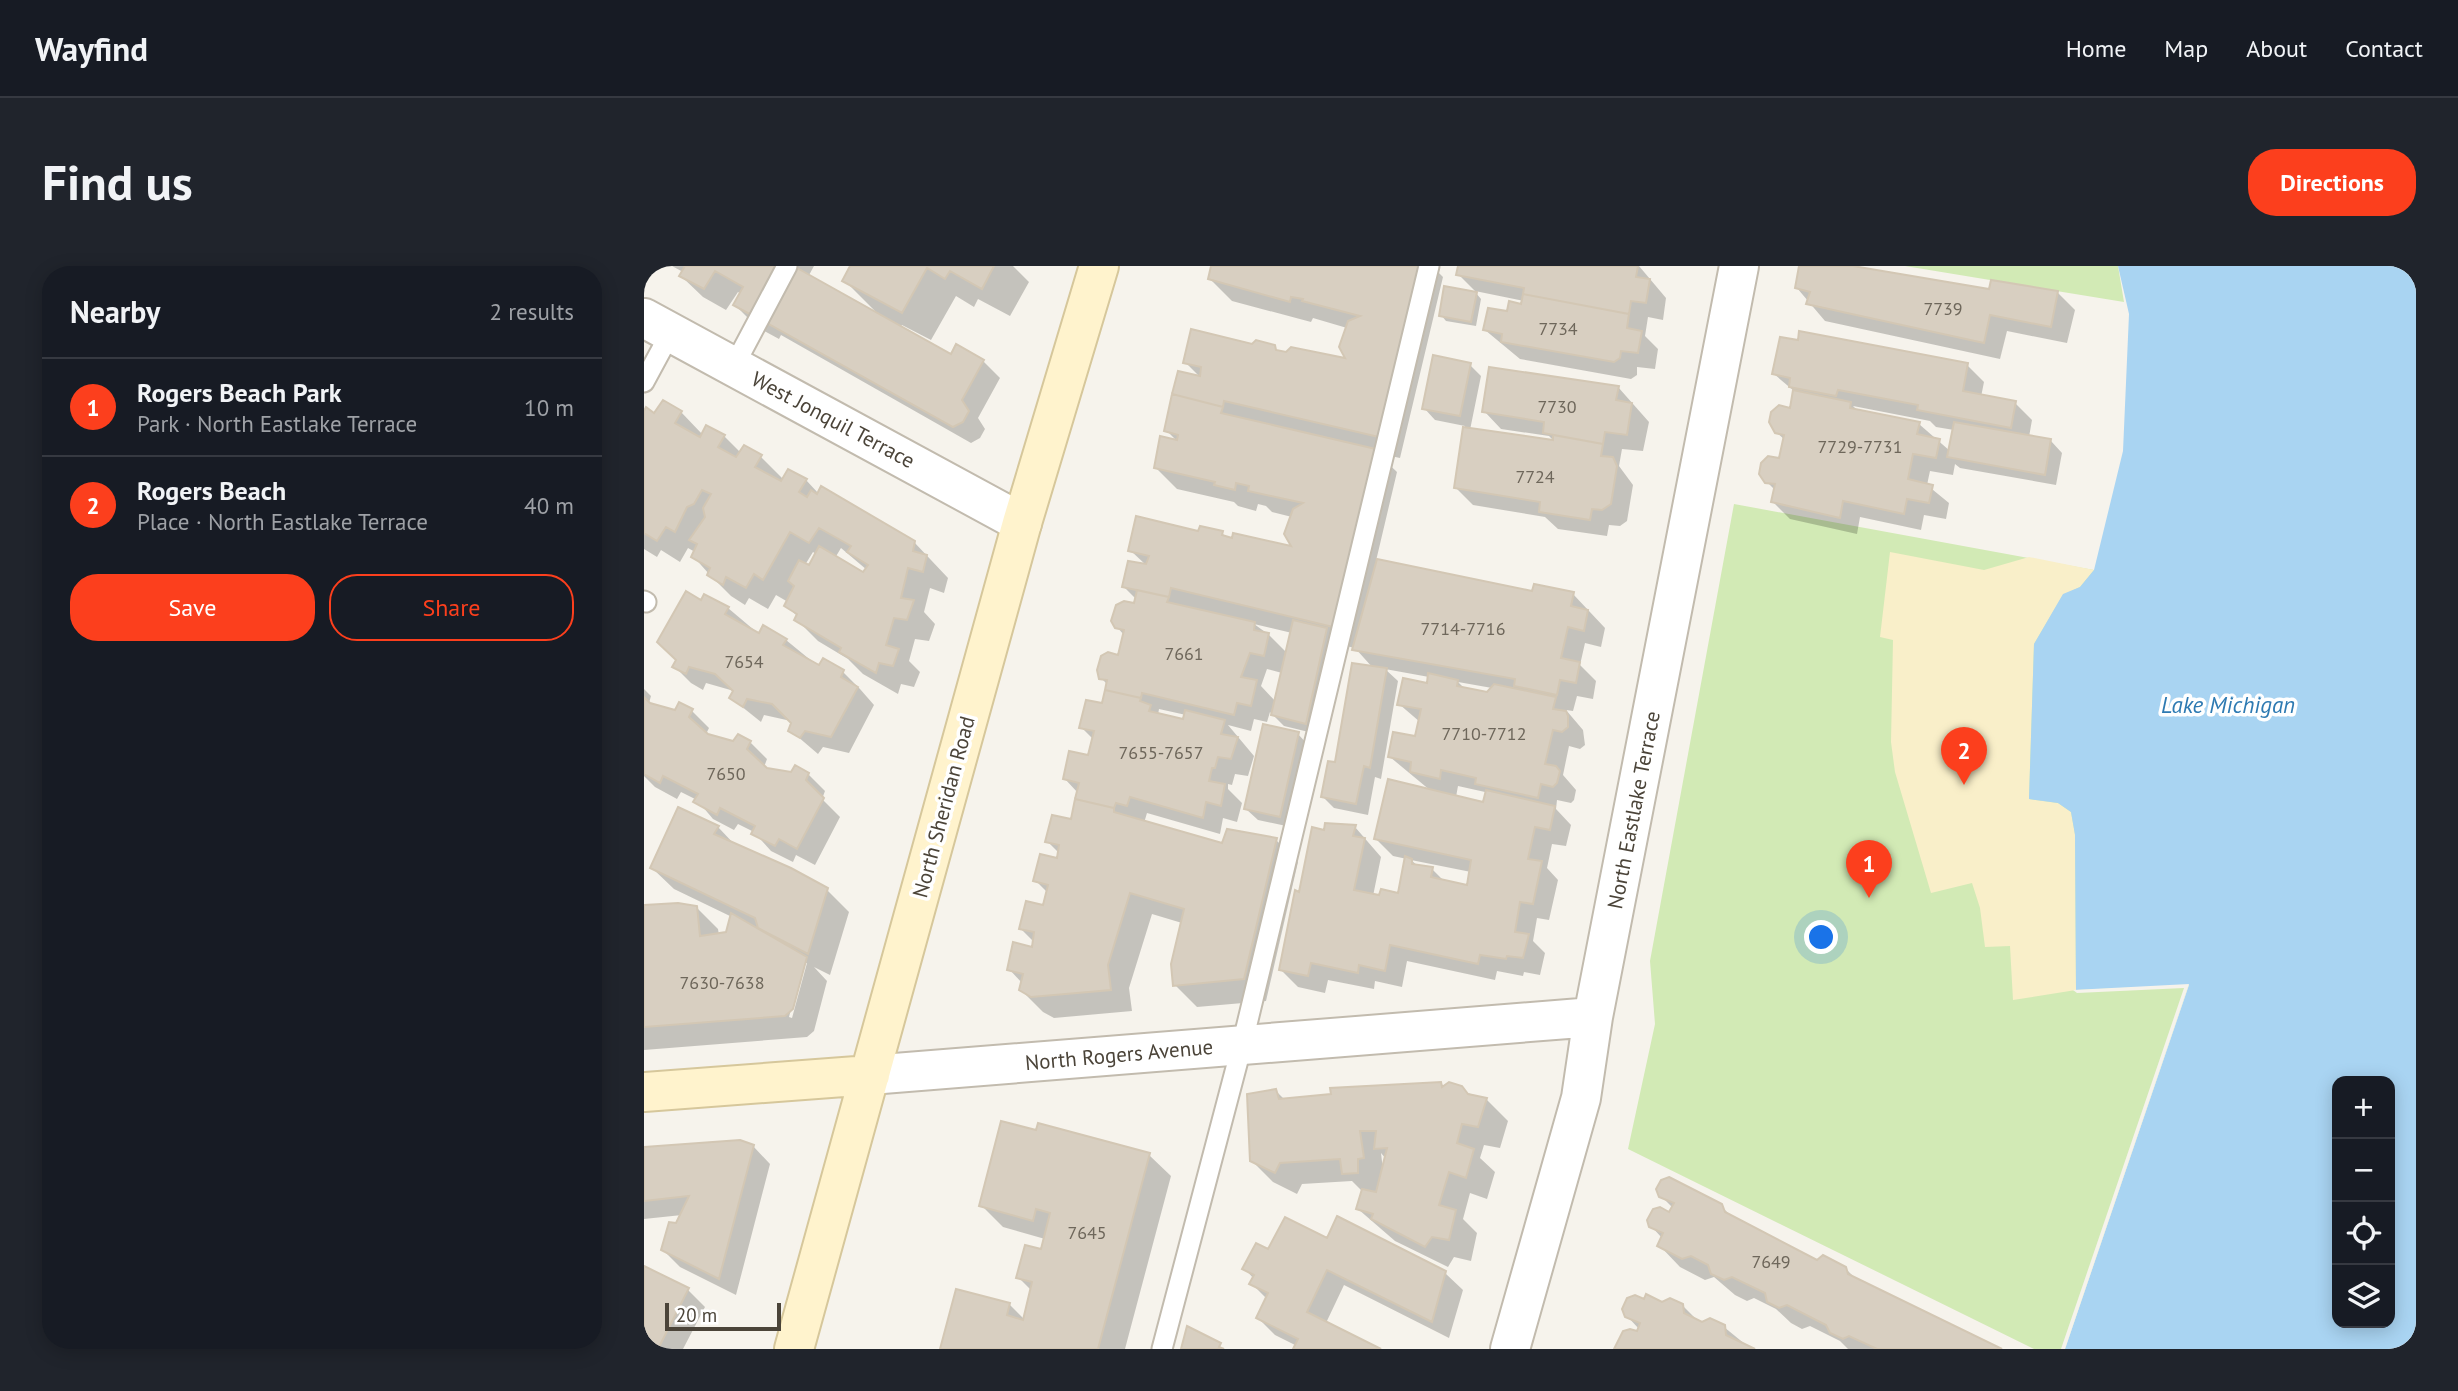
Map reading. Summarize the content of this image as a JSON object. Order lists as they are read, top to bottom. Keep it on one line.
{"streets":{"main road":["North Sheridan Road","North Rogers Avenue"],"street":["West Jonquil Terrace","North Eastlake Terrace"]},"crossings":[["West Jonquil Terrace","North Sheridan Road"],["North Sheridan Road","North Rogers Avenue"],["North Eastlake Terrace","North Rogers Avenue"]],"water":["Lake Michigan"],"house_numbers":["7739","7734","7730","7729-7731","7724","7714-7716","7661","7654","7710-7712","7655-7657","7650","7630-7638","7645","7649"],"scale_bar":"20 m","page":{"header":"Wayfind","nav":["Home","Map","About","Contact"],"buttons":["Directions",["Save","Share"]],"title":"Find us","heading":["Nearby","2 results"],"list":[{"mark":"1","name":"Rogers Beach Park","note":"Park · North Eastlake Terrace","value":"10 m"},{"mark":"2","name":"Rogers Beach","note":"Place · North Eastlake Terrace","value":"40 m"}],"pins":["2","1"],"map_buttons":["+","−"],"scale":"20 m"}}
